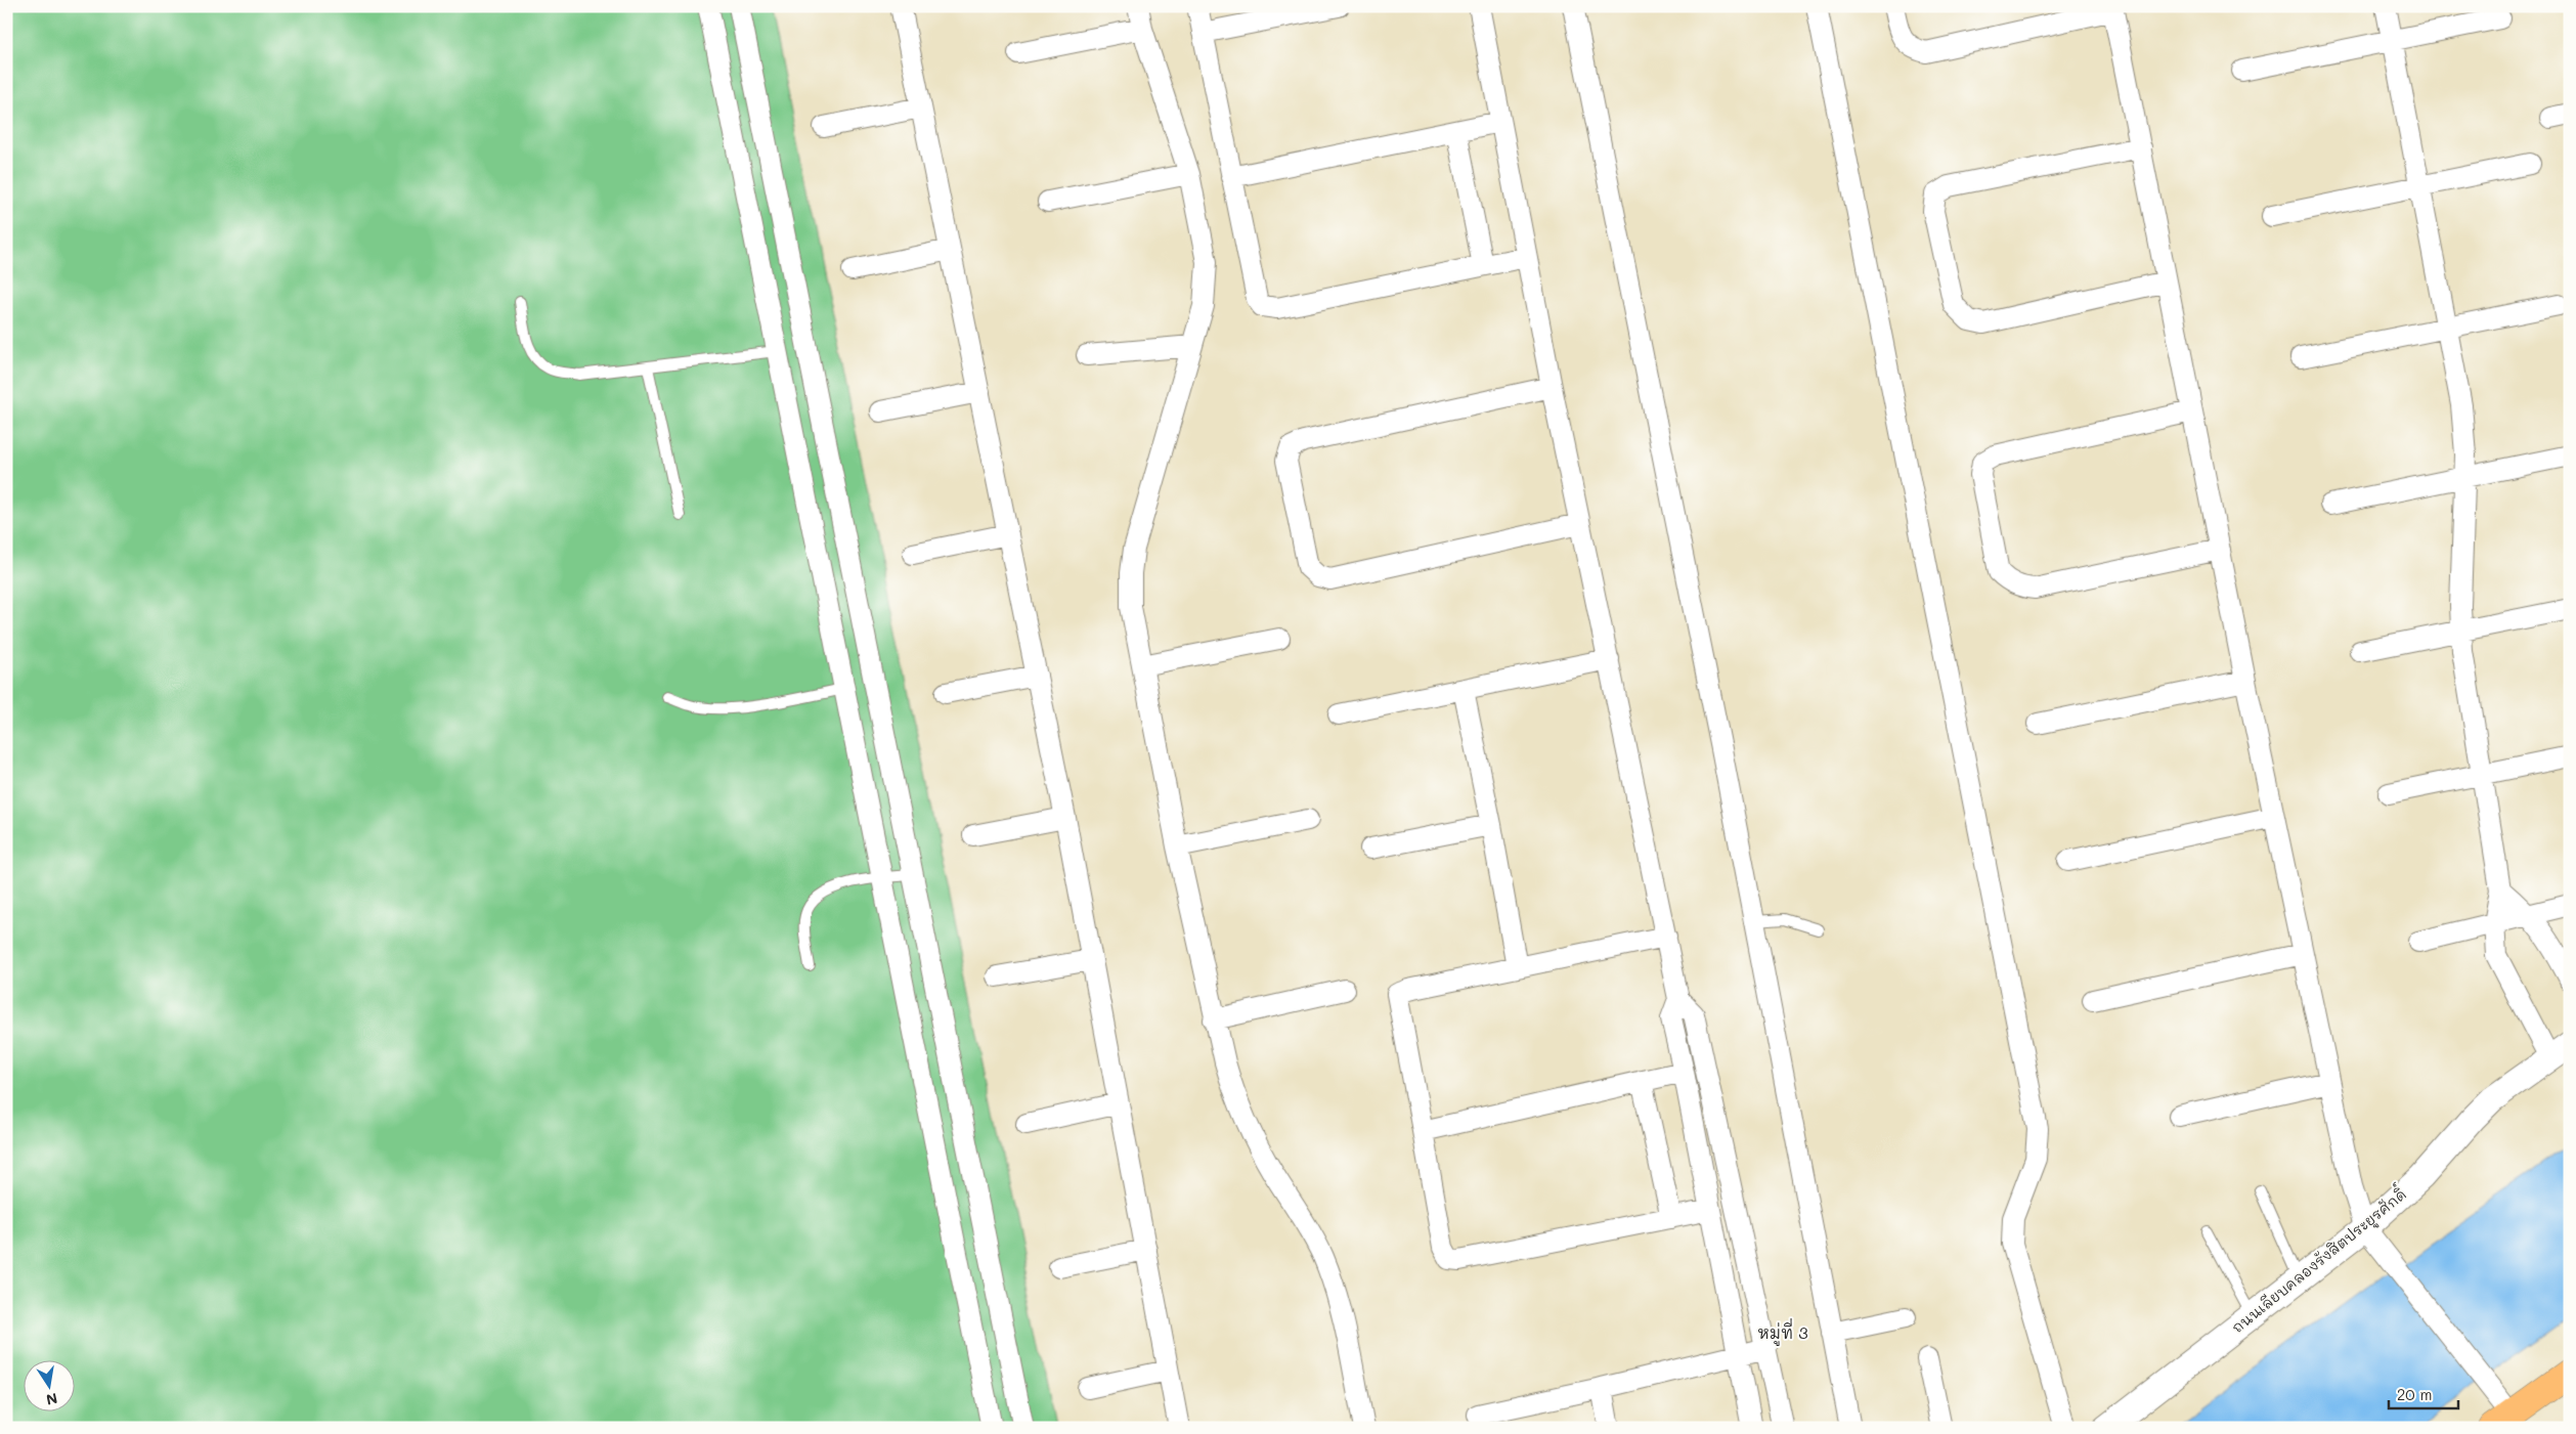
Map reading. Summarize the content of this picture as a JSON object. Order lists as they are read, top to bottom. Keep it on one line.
{"streets":{"street":["ถนนเลียบคลองรังสิตประยูรศักดิ์"]},"districts":["หมู่ที่ 3"],"scale_bar":"20 m","north":"bottom"}
